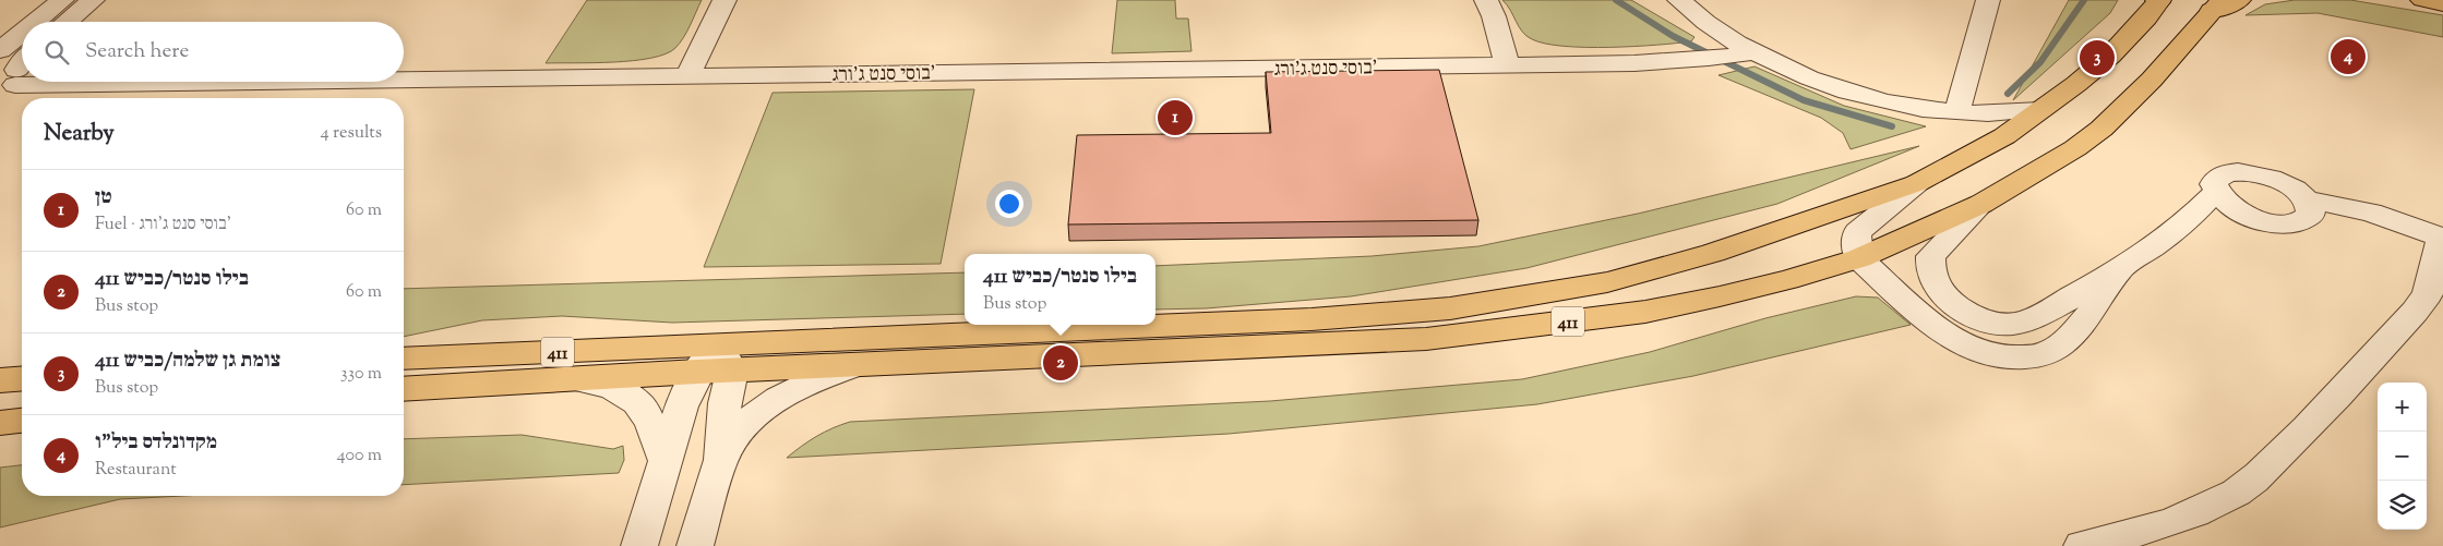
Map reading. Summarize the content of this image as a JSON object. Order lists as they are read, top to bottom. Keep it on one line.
{"streets":{"main road":["411"],"street":["בוסי סנט ג'ורג'"]},"page":{"search":"Search here","pins":["4","3","1","2"],"heading":["Nearby","4 results"],"list":[{"mark":"1","name":"טן","note":"Fuel · בוסי סנט ג'ורג'","value":"60 m"},{"mark":"2","name":"בילו סנטר/כביש 411","note":"Bus stop","value":"60 m"},{"mark":"3","name":"צומת גן שלמה/כביש 411","note":"Bus stop","value":"330 m"},{"mark":"4","name":"מקדונלדס ביל\"ו","note":"Restaurant","value":"400 m"}],"popup":["בילו סנטר/כביש 411","Bus stop"],"map_buttons":["+","−"]}}
